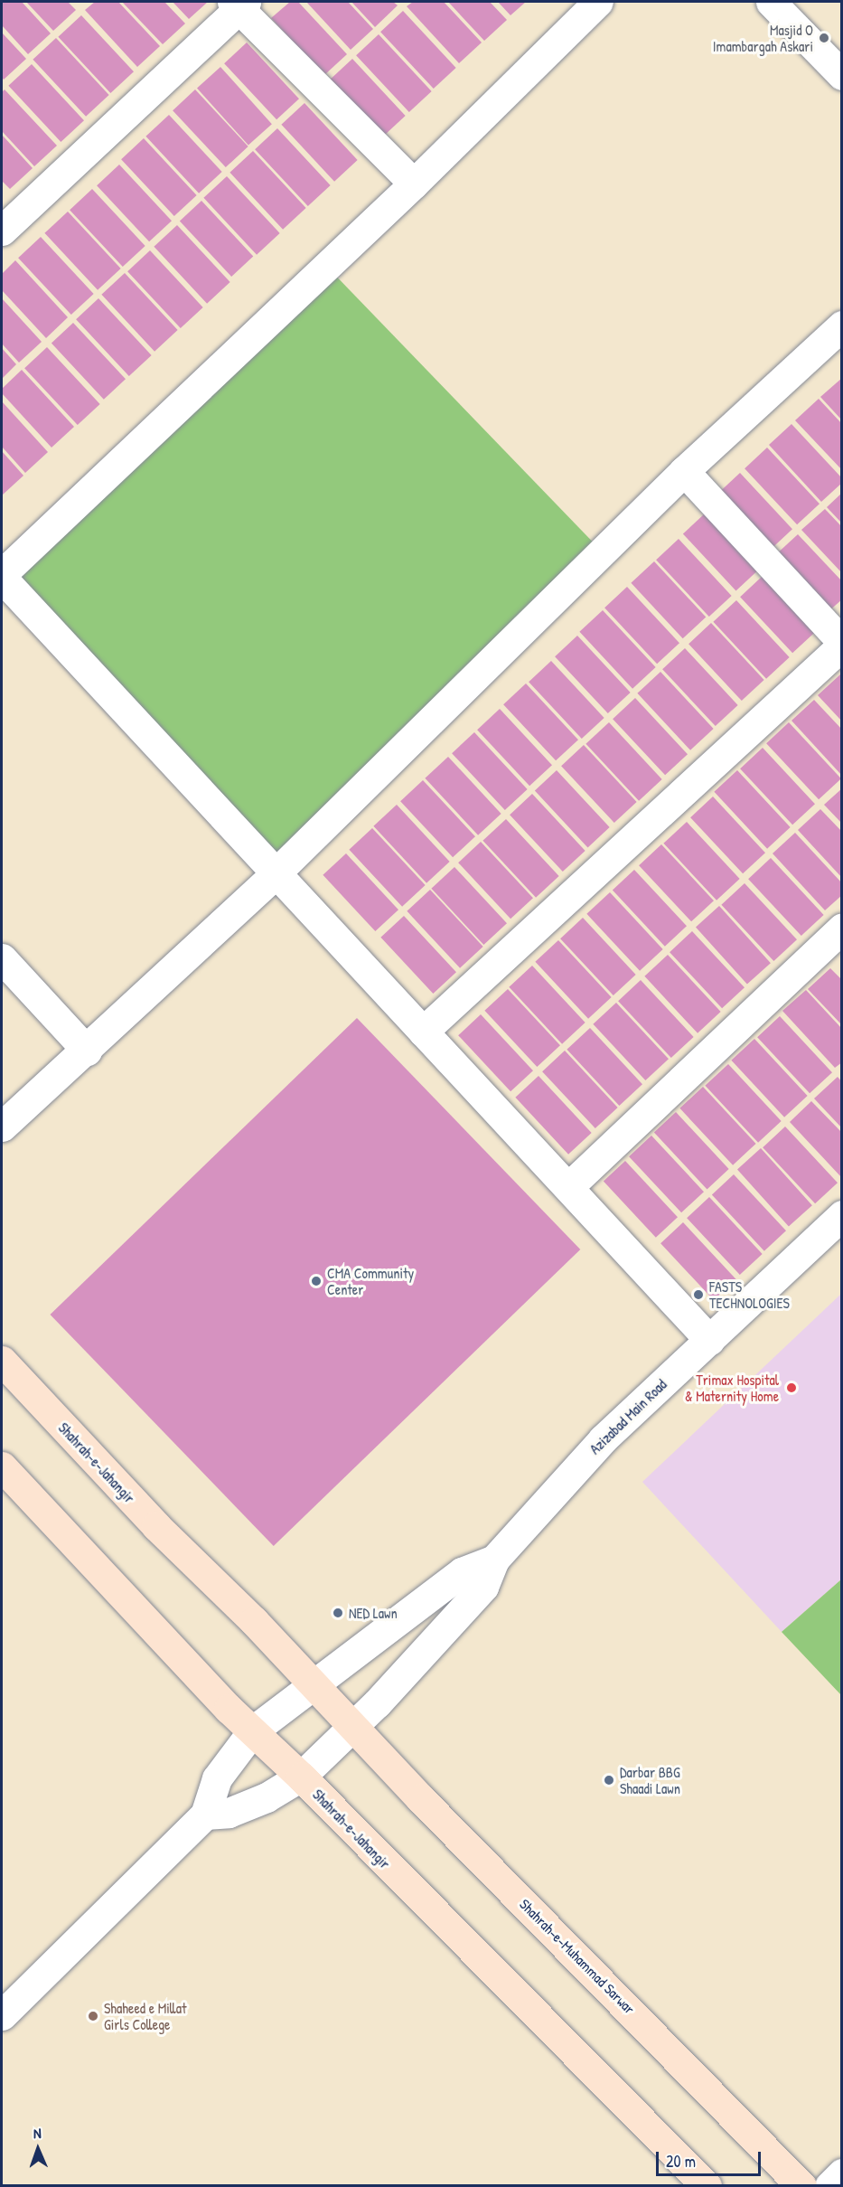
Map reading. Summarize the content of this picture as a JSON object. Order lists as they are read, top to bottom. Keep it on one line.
{"streets":{"main road":["Shahrah-e-Jahangir","Shahrah-e-Muhammad Sarwar"],"street":["Azizabad Main Road"]},"crossings":[["Azizabad Main Road","Shahrah-e-Jahangir"],["Azizabad Main Road","Shahrah-e-Muhammad Sarwar"],["Shahrah-e-Jahangir","Shahrah-e-Muhammad Sarwar"]],"places":["Masjid O Imambargah Askari","CMA Community Center","FASTS TECHNOLOGIES","Trimax Hospital & Maternity Home","NED Lawn","Darbar BBG Shaadi Lawn","Shaheed e Millat Girls College"],"scale_bar":"20 m","north":"top"}
